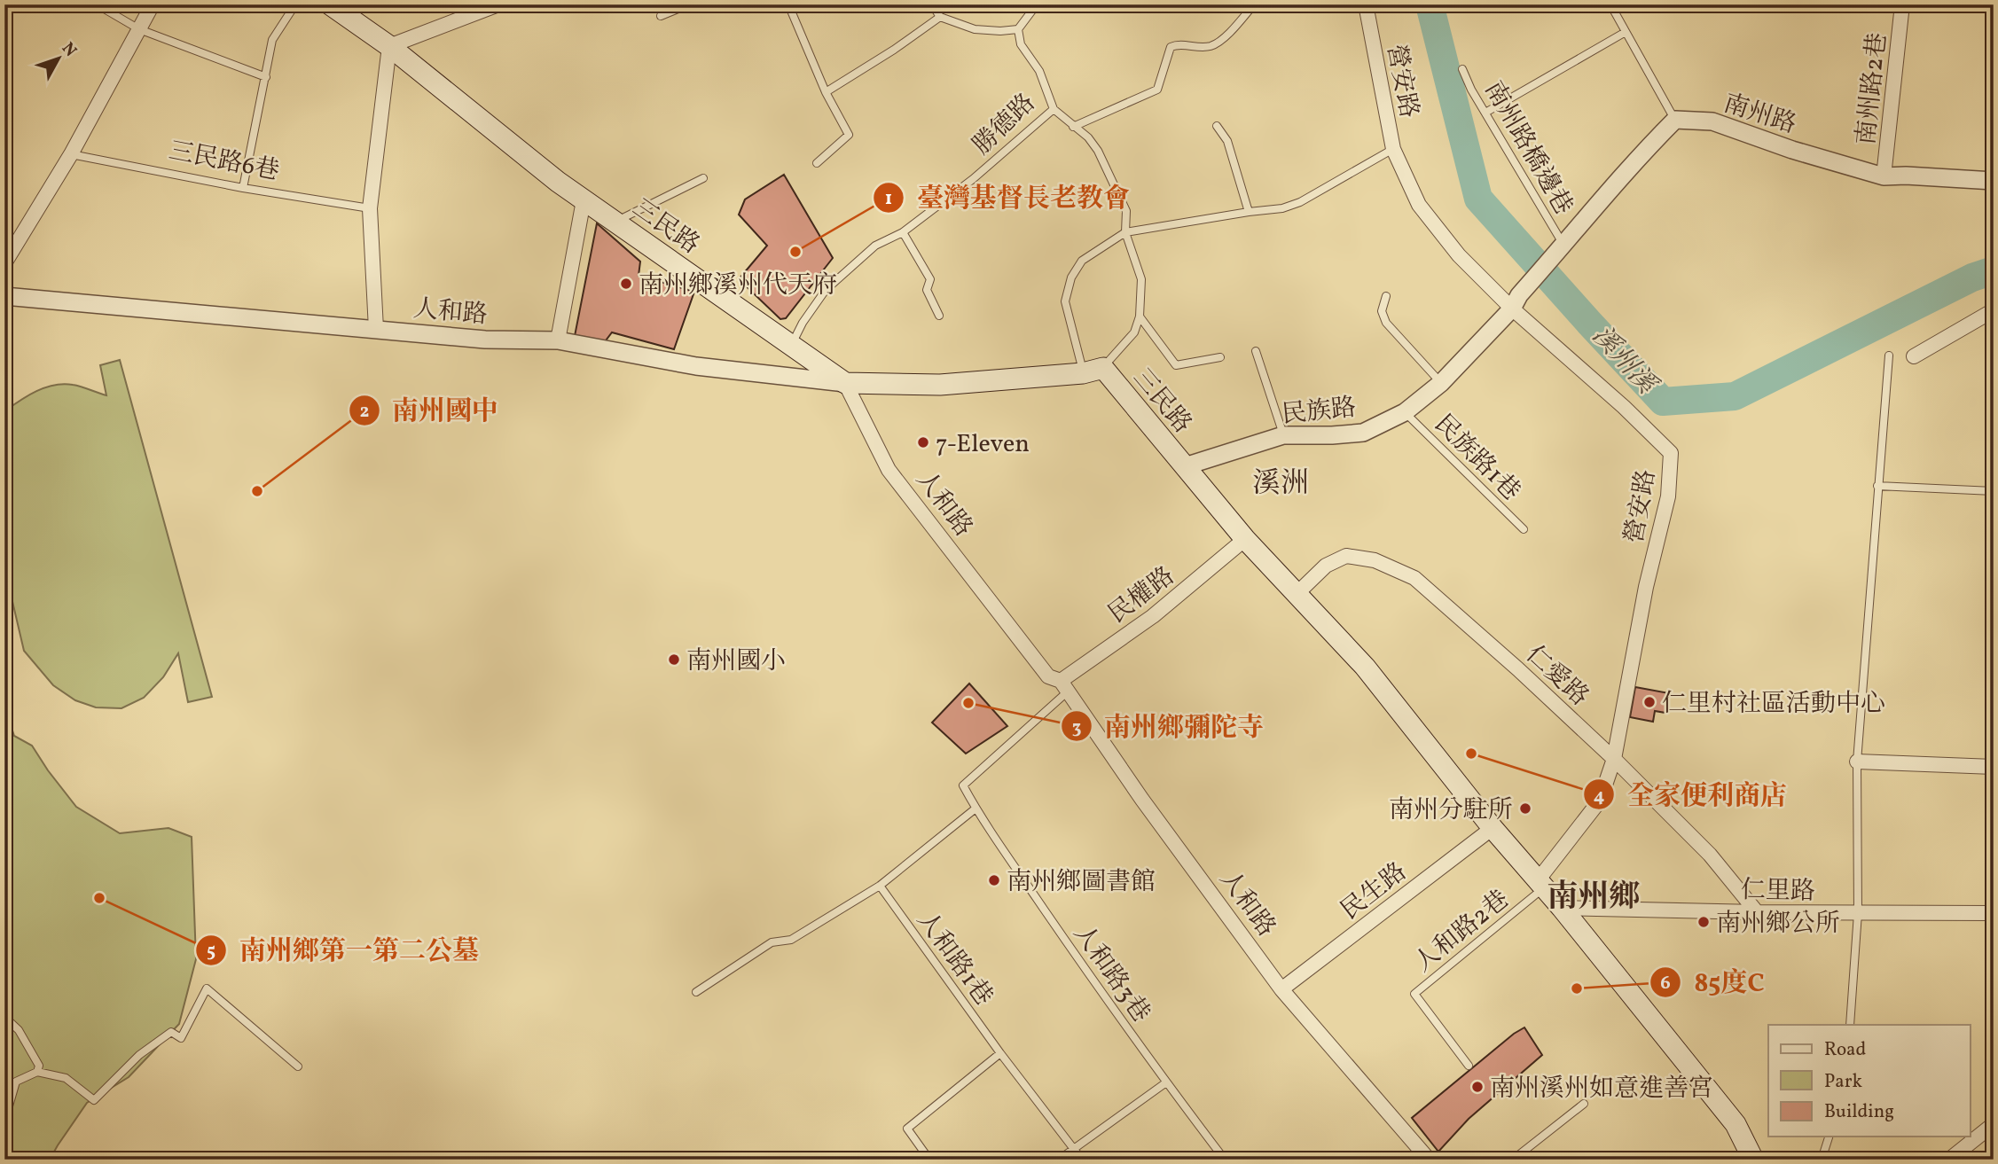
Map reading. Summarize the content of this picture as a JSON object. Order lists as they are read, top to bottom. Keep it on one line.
{"streets":{"main road":["三民路"],"street":["營安路","南州路2巷","南州路","人和路","民族路","民權路","仁愛路","仁里路","民生路"],"lane":["勝德路","南州路橋邊巷","三民路6巷","民族路1巷","人和路2巷","人和路1巷","人和路3巷"]},"crossings":[["營安路","三民路"],["營安路","民族路"],["營安路","仁愛路"],["營安路","人和路2巷"],["南州路2巷","南州路"],["勝德路","三民路"],["南州路橋邊巷","民族路"],["三民路","人和路"],["三民路","民族路"],["三民路","民權路"],["三民路","仁愛路"],["三民路","仁里路"],["三民路","民生路"],["三民路","人和路2巷"],["人和路","民權路"],["人和路","民生路"],["人和路","人和路3巷"],["民族路","民族路1巷"],["民權路","人和路3巷"],["仁愛路","仁里路"]],"districts":["溪洲","南州鄉"],"water":["溪州溪"],"places":["臺灣基督長老教會","南州鄉溪州代天府","7-Eleven","南州國中","南州國小","仁里村社區活動中心","南州鄉彌陀寺","全家便利商店","南州分駐所","南州鄉圖書館","南州鄉第一第二公墓","南州鄉公所","85度C","南州溪州如意進善宮"],"legend":["Road","Park","Building"],"north":"top right"}
